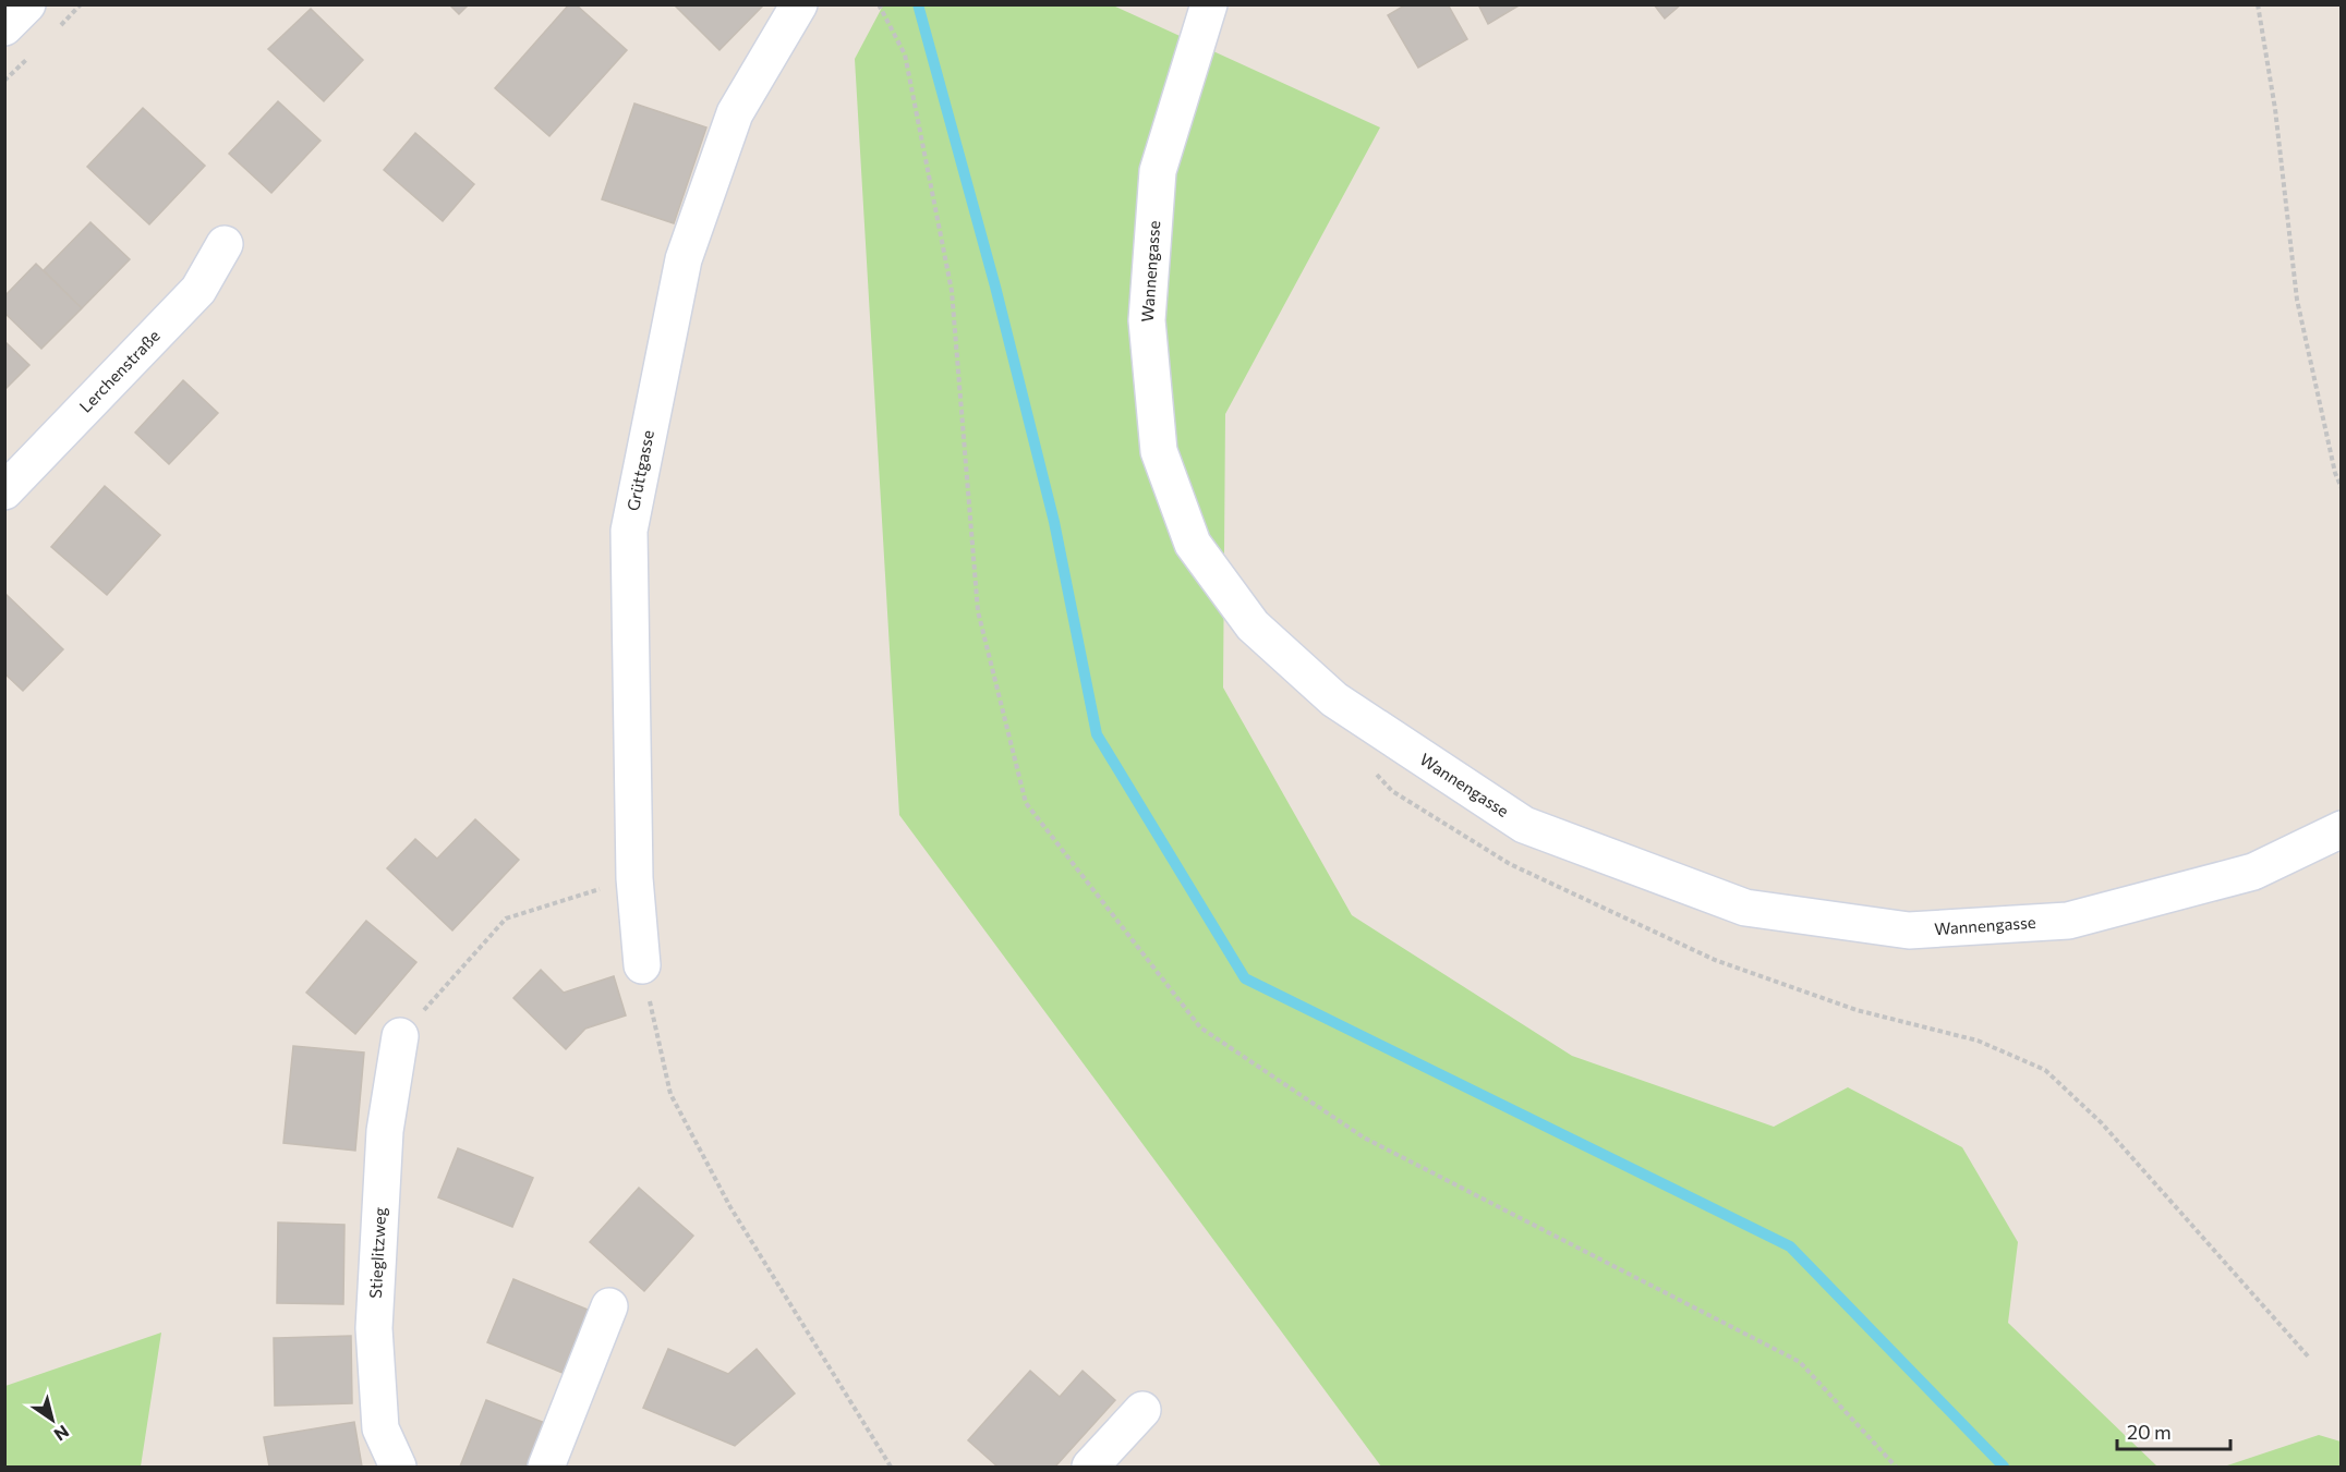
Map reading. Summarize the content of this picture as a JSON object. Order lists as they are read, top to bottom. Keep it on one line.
{"streets":{"street":["Wannengasse","Lerchenstraße","Grüttgasse","Stieglitzweg"]},"scale_bar":"20 m","north":"bottom right"}
